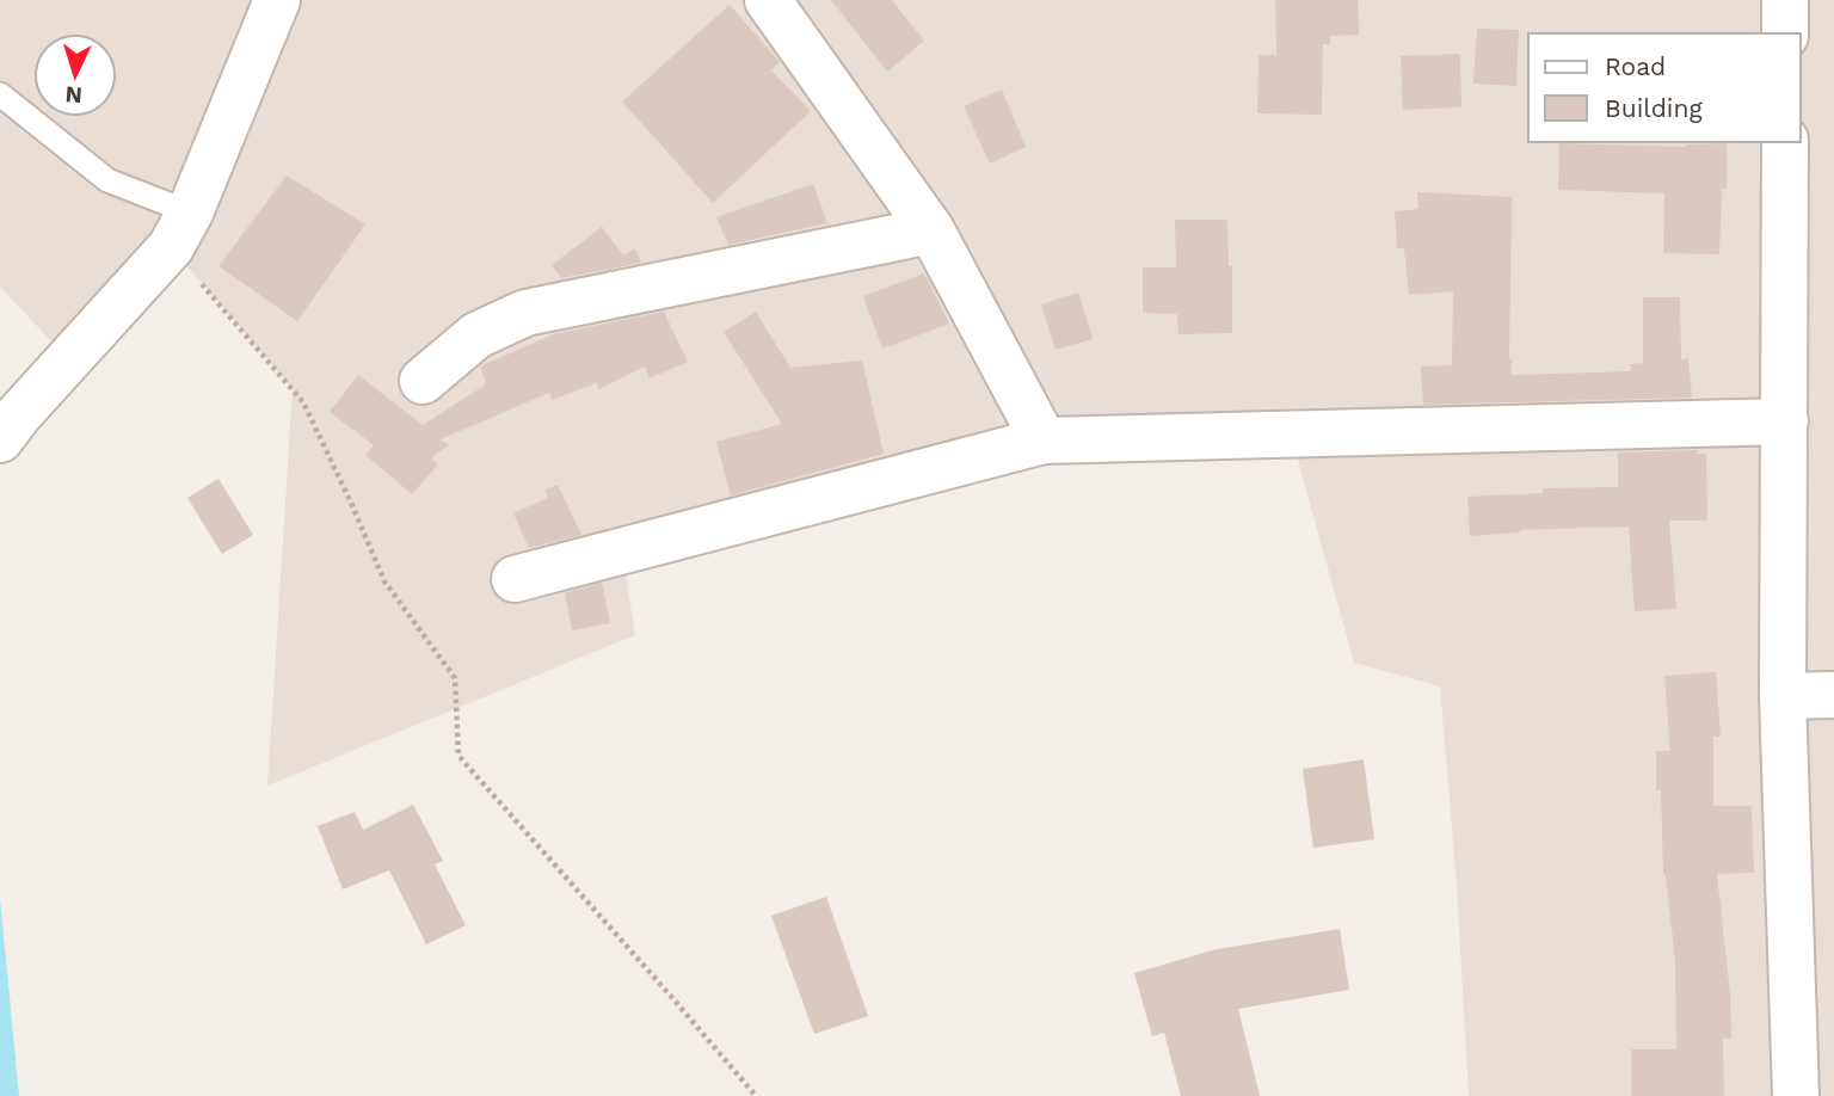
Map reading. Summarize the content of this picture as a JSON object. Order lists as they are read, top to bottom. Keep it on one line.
{"legend":["Road","Building"],"north":"bottom"}
